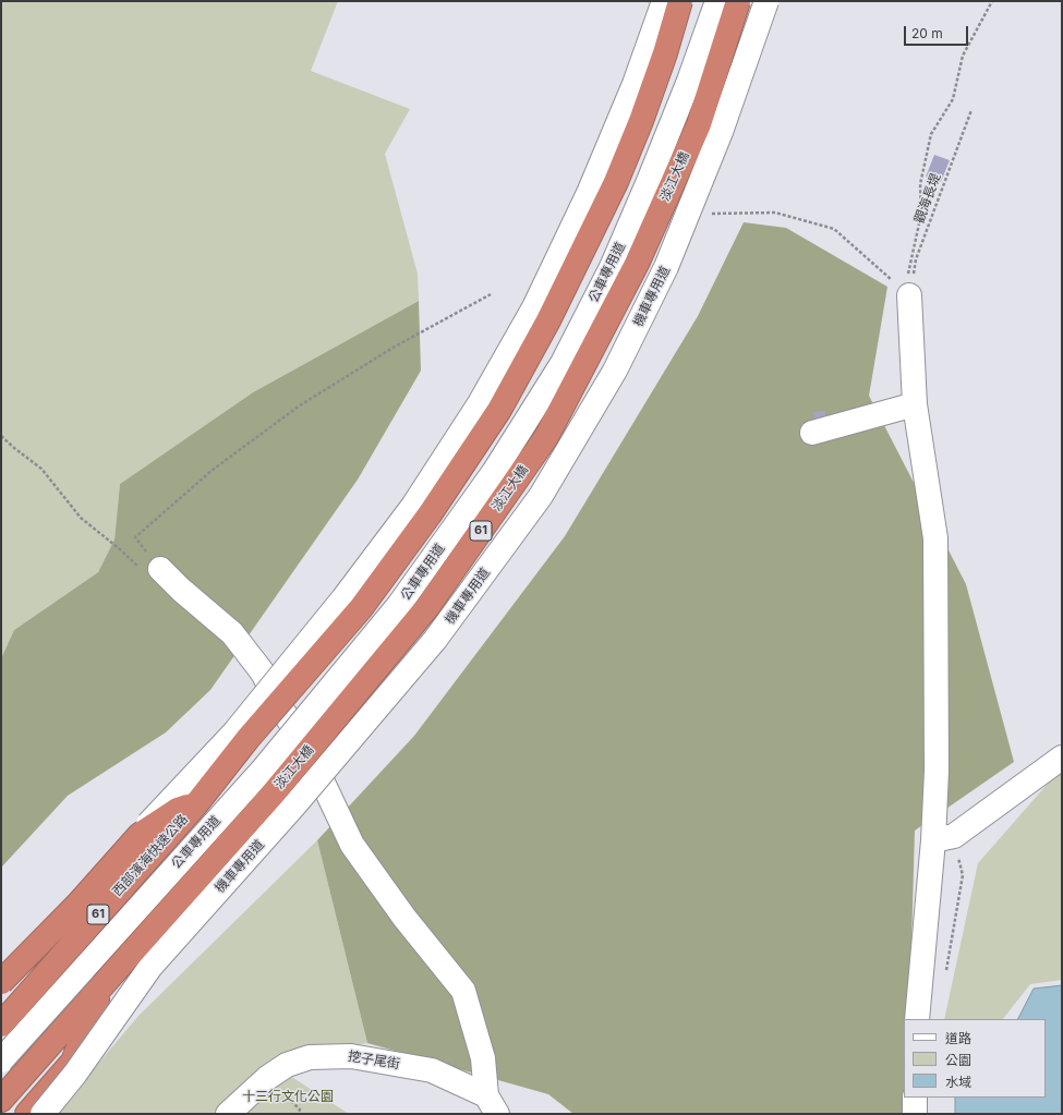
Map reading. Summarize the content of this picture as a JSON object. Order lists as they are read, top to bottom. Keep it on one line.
{"streets":{"highway":["淡江大橋","61","西部濱海快速公路"],"lane":["公車專用道","機車專用道","挖子尾街"],"path":["觀海長堤"]},"crossings":[["淡江大橋","61"],["61","西部濱海快速公路"]],"parks":["十三行文化公園"],"legend":["道路","公園","水域"],"scale_bar":"20 m"}
